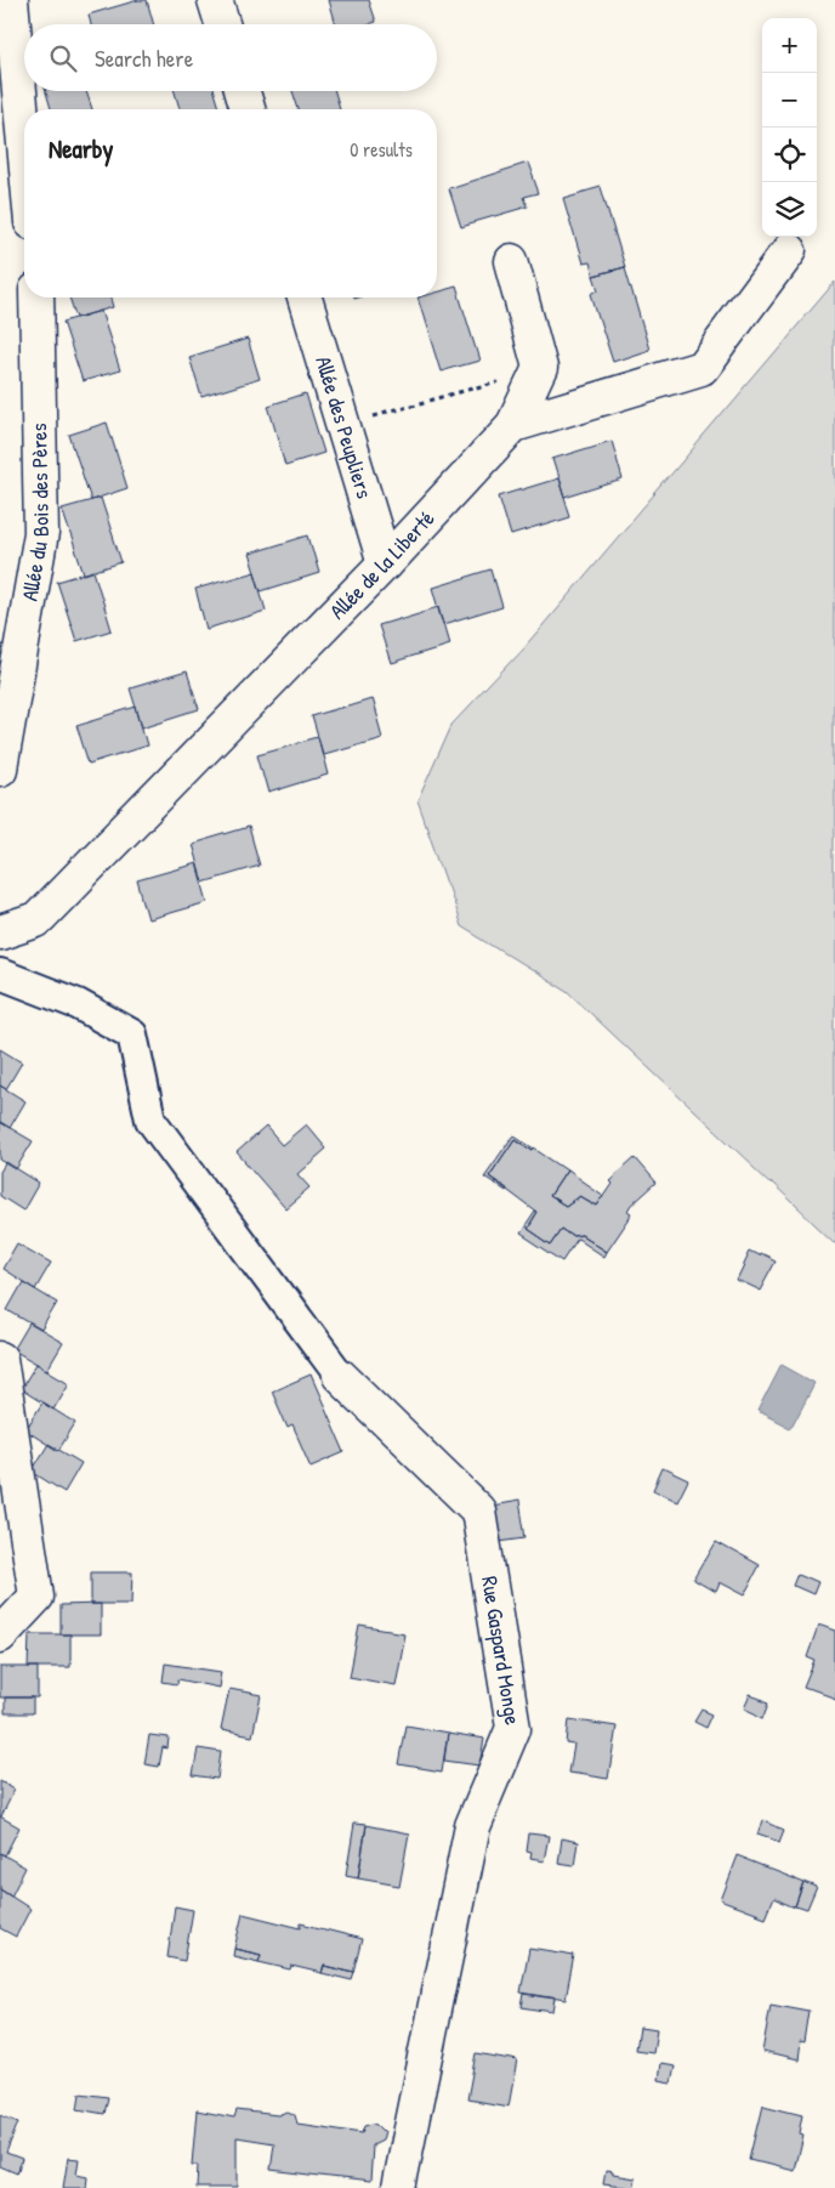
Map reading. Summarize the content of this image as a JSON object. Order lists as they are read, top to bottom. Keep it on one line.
{"streets":{"street":["Allée des Peupliers","Allée du Bois des Pères","Allée de la Liberté","Rue Gaspard Monge"]},"crossings":[["Allée des Peupliers","Allée de la Liberté"]],"page":{"map_buttons":["+","−"],"search":"Search here","heading":["Nearby","0 results"]}}
